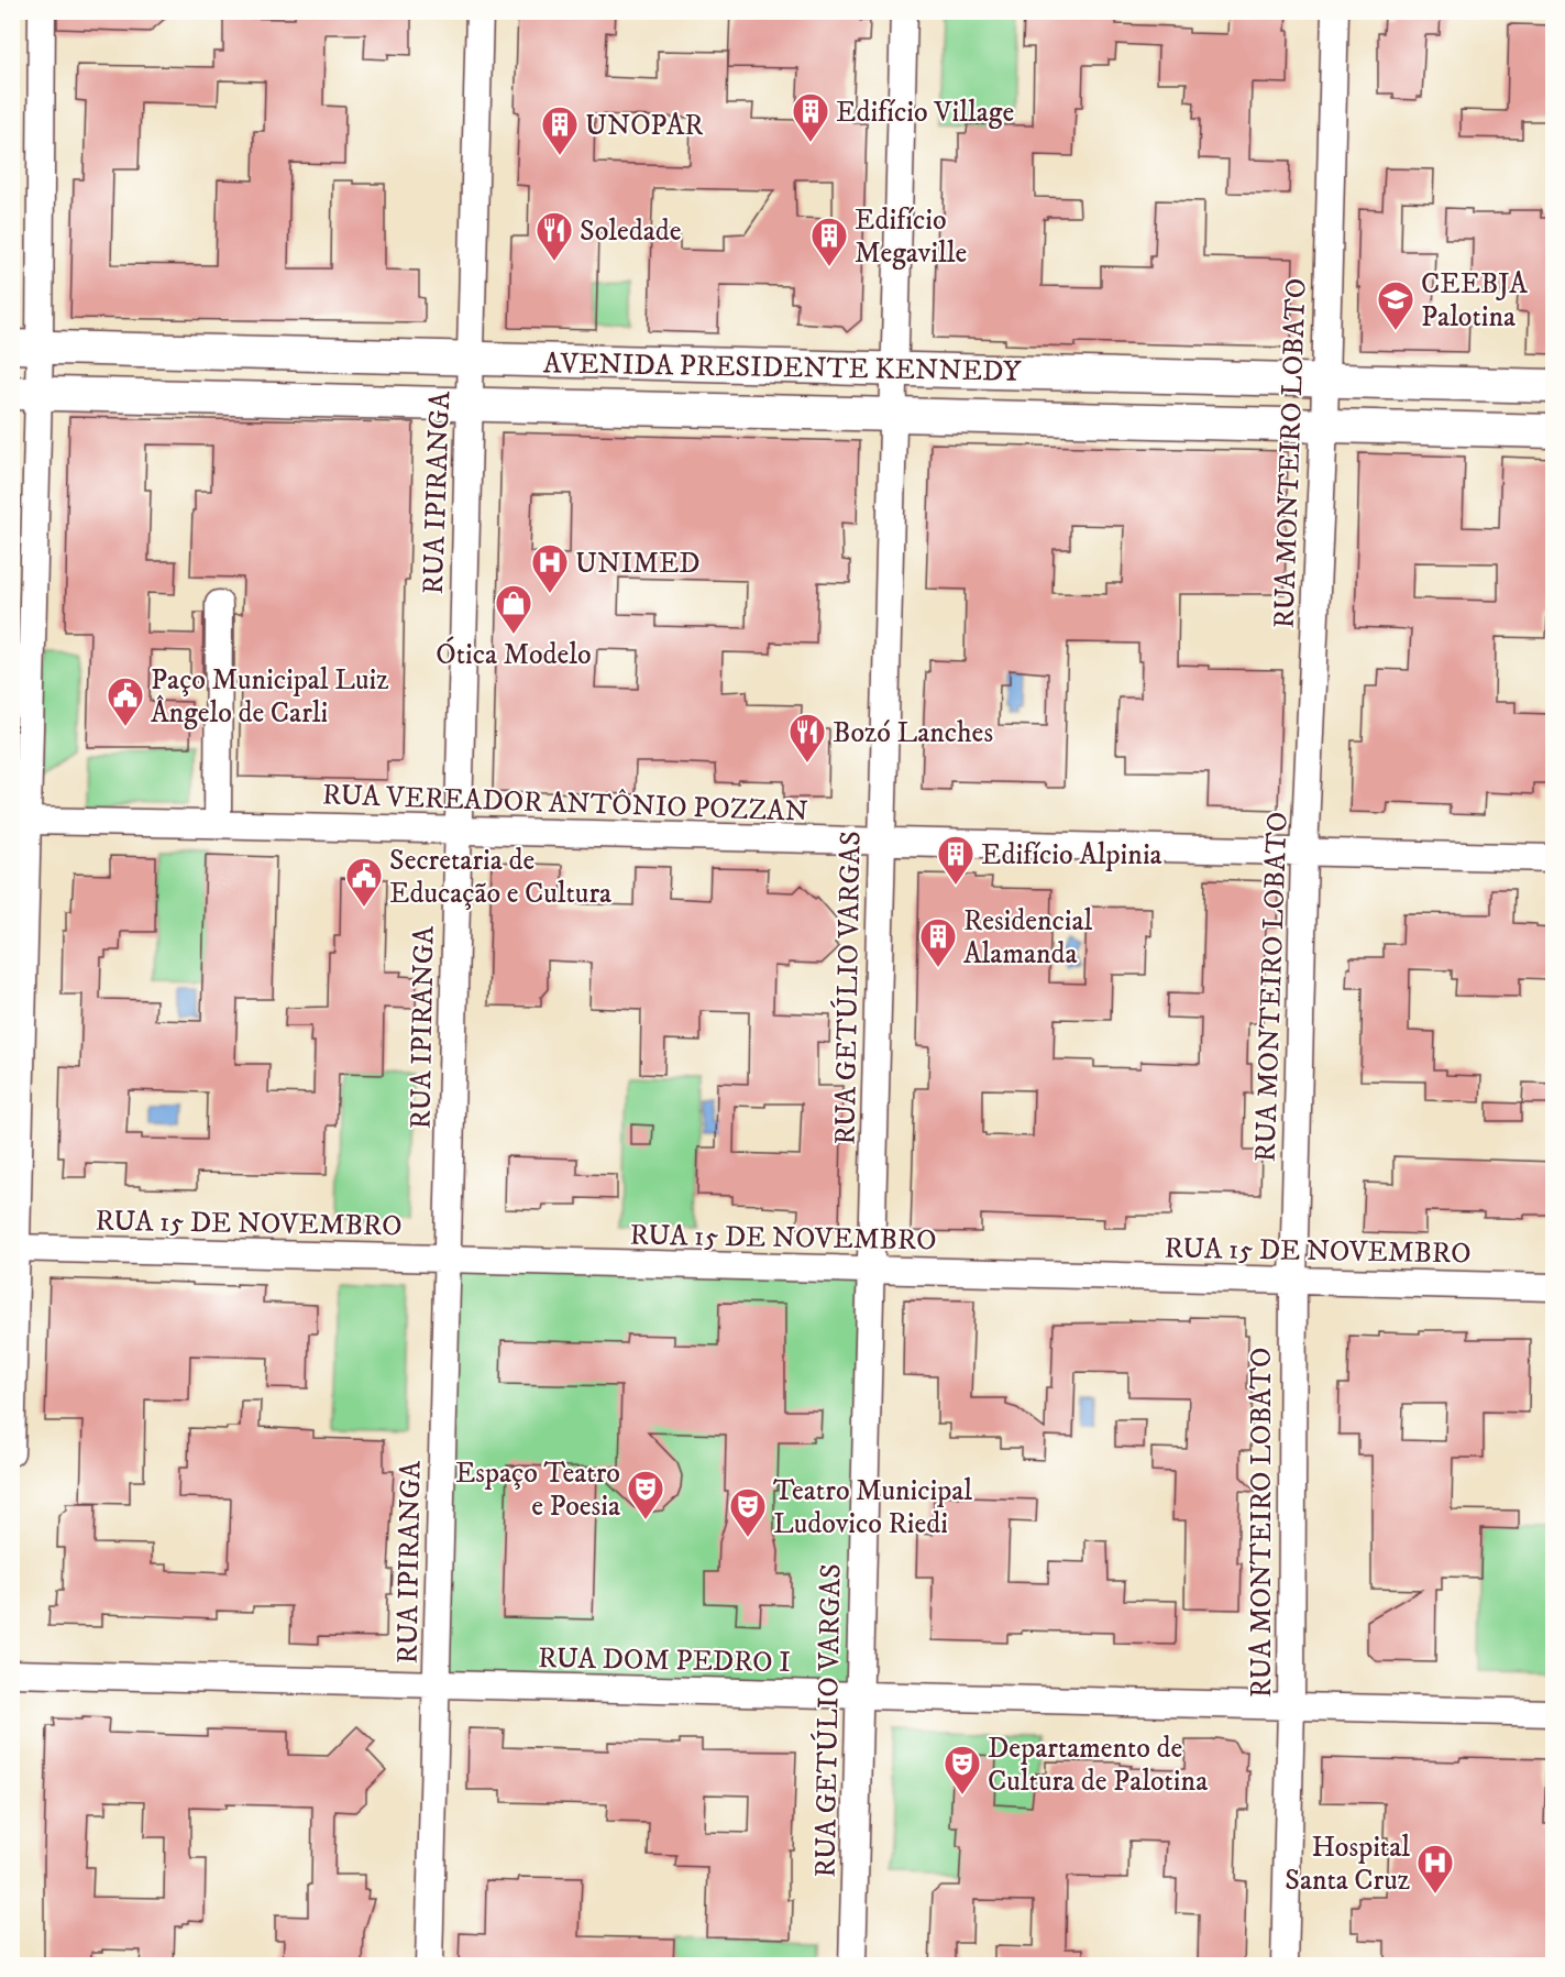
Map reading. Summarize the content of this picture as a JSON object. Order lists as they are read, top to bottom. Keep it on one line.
{"streets":{"main road":["AVENIDA PRESIDENTE KENNEDY"],"street":["RUA MONTEIRO LOBATO","RUA IPIRANGA","RUA VEREADOR ANTÔNIO POZZAN","RUA GETÚLIO VARGAS","RUA 15 DE NOVEMBRO","RUA DOM PEDRO I"]},"crossings":[["AVENIDA PRESIDENTE KENNEDY","RUA MONTEIRO LOBATO"],["AVENIDA PRESIDENTE KENNEDY","RUA IPIRANGA"],["AVENIDA PRESIDENTE KENNEDY","RUA GETÚLIO VARGAS"],["RUA MONTEIRO LOBATO","RUA VEREADOR ANTÔNIO POZZAN"],["RUA MONTEIRO LOBATO","RUA 15 DE NOVEMBRO"],["RUA MONTEIRO LOBATO","RUA DOM PEDRO I"],["RUA IPIRANGA","RUA VEREADOR ANTÔNIO POZZAN"],["RUA IPIRANGA","RUA 15 DE NOVEMBRO"],["RUA IPIRANGA","RUA DOM PEDRO I"],["RUA VEREADOR ANTÔNIO POZZAN","RUA GETÚLIO VARGAS"],["RUA GETÚLIO VARGAS","RUA 15 DE NOVEMBRO"],["RUA GETÚLIO VARGAS","RUA DOM PEDRO I"]],"places":{"building":["Edifício Village","UNOPAR","Edifício Megaville","Edifício Alpinia","Residencial Alamanda"],"restaurant":["Soledade","Bozó Lanches"],"school or university":["CEEBJA Palotina"],"hospital":["UNIMED","Hospital Santa Cruz"],"shop":["Ótica Modelo"],"public building":["Paço Municipal Luiz Ângelo de Carli","Secretaria de Educação e Cultura"],"theatre":["Espaço Teatro e Poesia","Teatro Municipal Ludovico Riedi","Departamento de Cultura de Palotina"]}}
